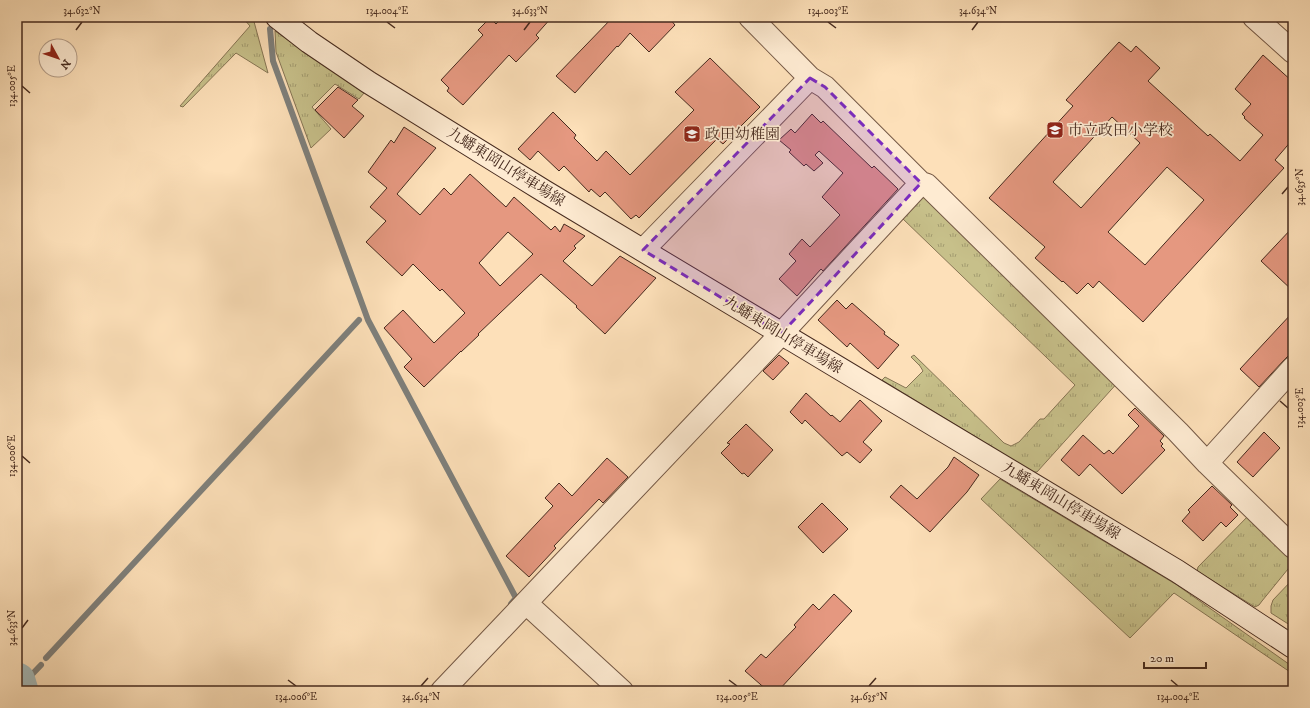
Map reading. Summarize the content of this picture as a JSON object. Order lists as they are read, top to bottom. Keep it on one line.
{"streets":{"street":["九蟠東岡山停車場線"]},"places":{"school or university":["市立政田小学校","政田幼稚園"]},"scale_bar":"20 m","north":"bottom right","coordinates":["34.632°N","134.004°E","34.633°N","134.003°E","34.634°N","134.005°E","34.635°N","134.006°E"]}
